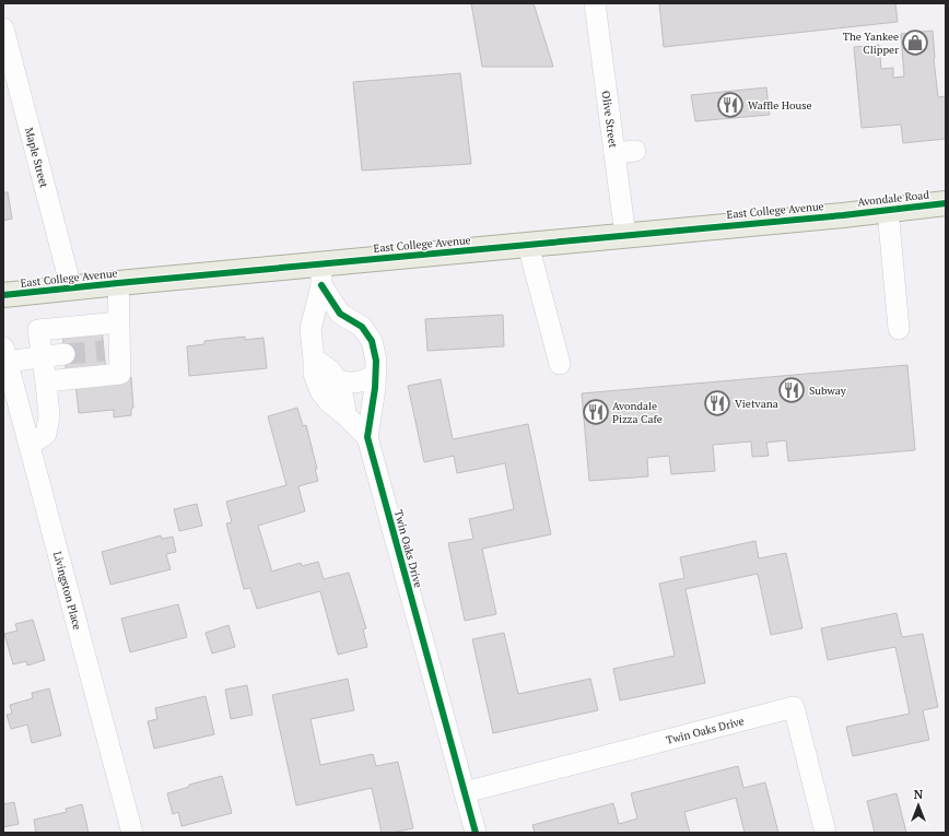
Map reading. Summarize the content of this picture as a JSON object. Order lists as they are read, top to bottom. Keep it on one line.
{"streets":{"main road":["Avondale Road","East College Avenue"],"street":["Olive Street","Maple Street","Twin Oaks Drive","Livingston Place"]},"crossings":[["Olive Street","East College Avenue"],["Maple Street","East College Avenue"],["Avondale Road","East College Avenue"],["East College Avenue","Twin Oaks Drive"]],"places":{"shop":["The Yankee Clipper"],"restaurant":["Waffle House","Subway","Vietvana","Avondale Pizza Cafe"]},"north":"top"}
